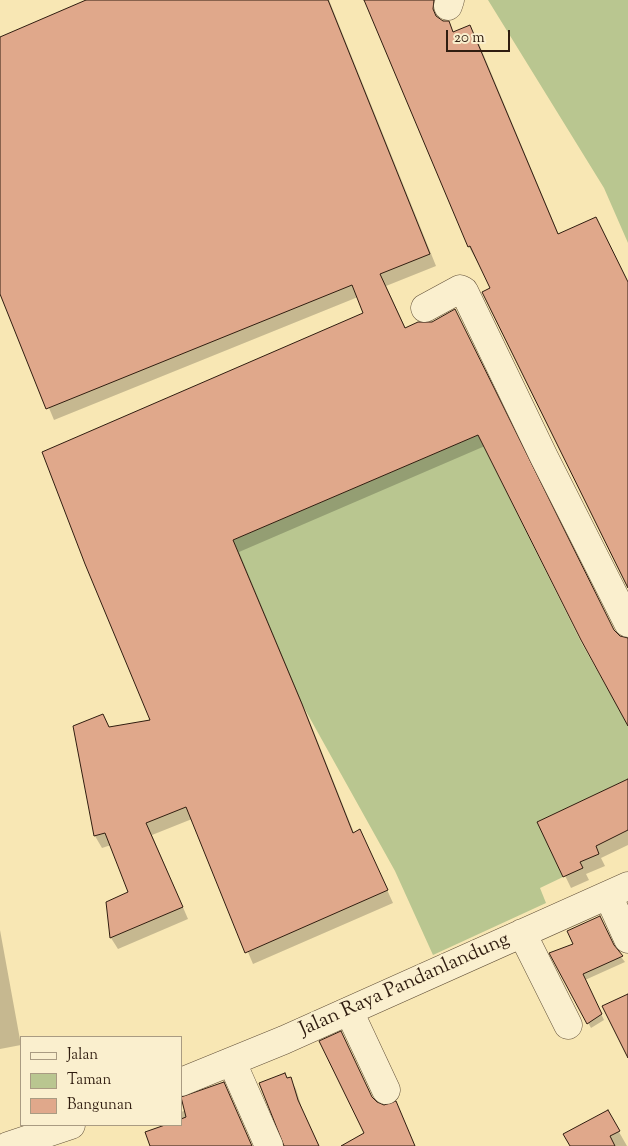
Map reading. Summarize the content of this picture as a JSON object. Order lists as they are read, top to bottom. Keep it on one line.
{"streets":{"street":["Jalan Raya Pandanlandung"]},"legend":["Jalan","Taman","Bangunan"],"scale_bar":"20 m"}
